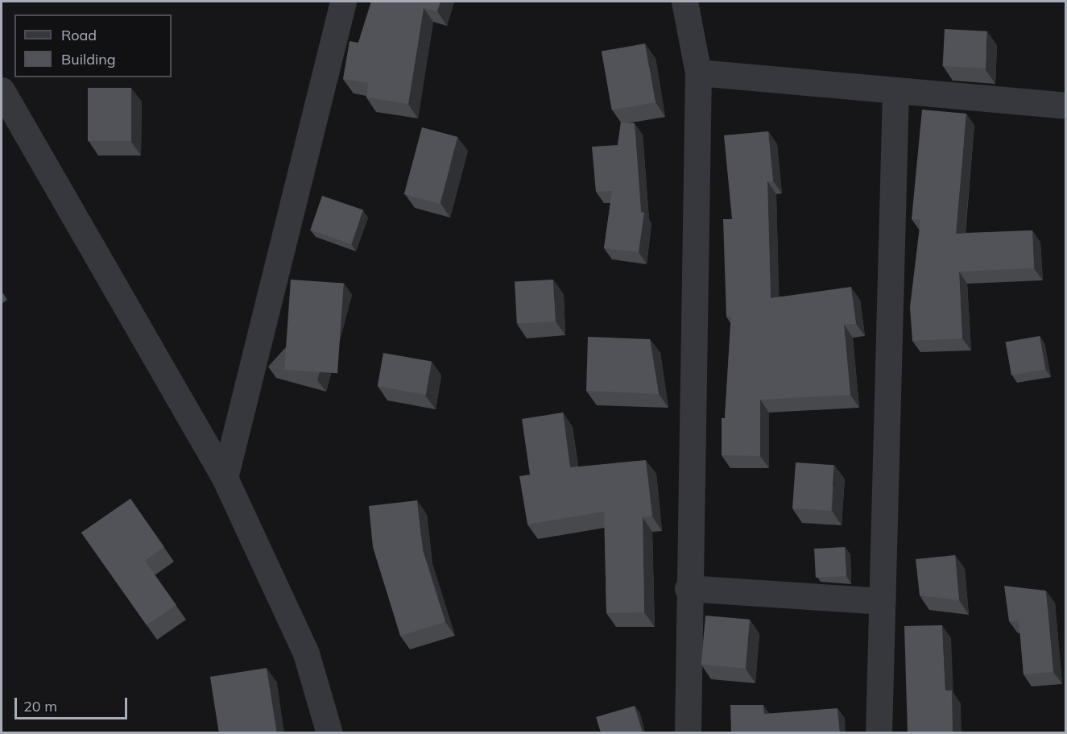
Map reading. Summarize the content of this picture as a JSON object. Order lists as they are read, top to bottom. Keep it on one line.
{"legend":["Road","Building"],"scale_bar":"20 m"}
